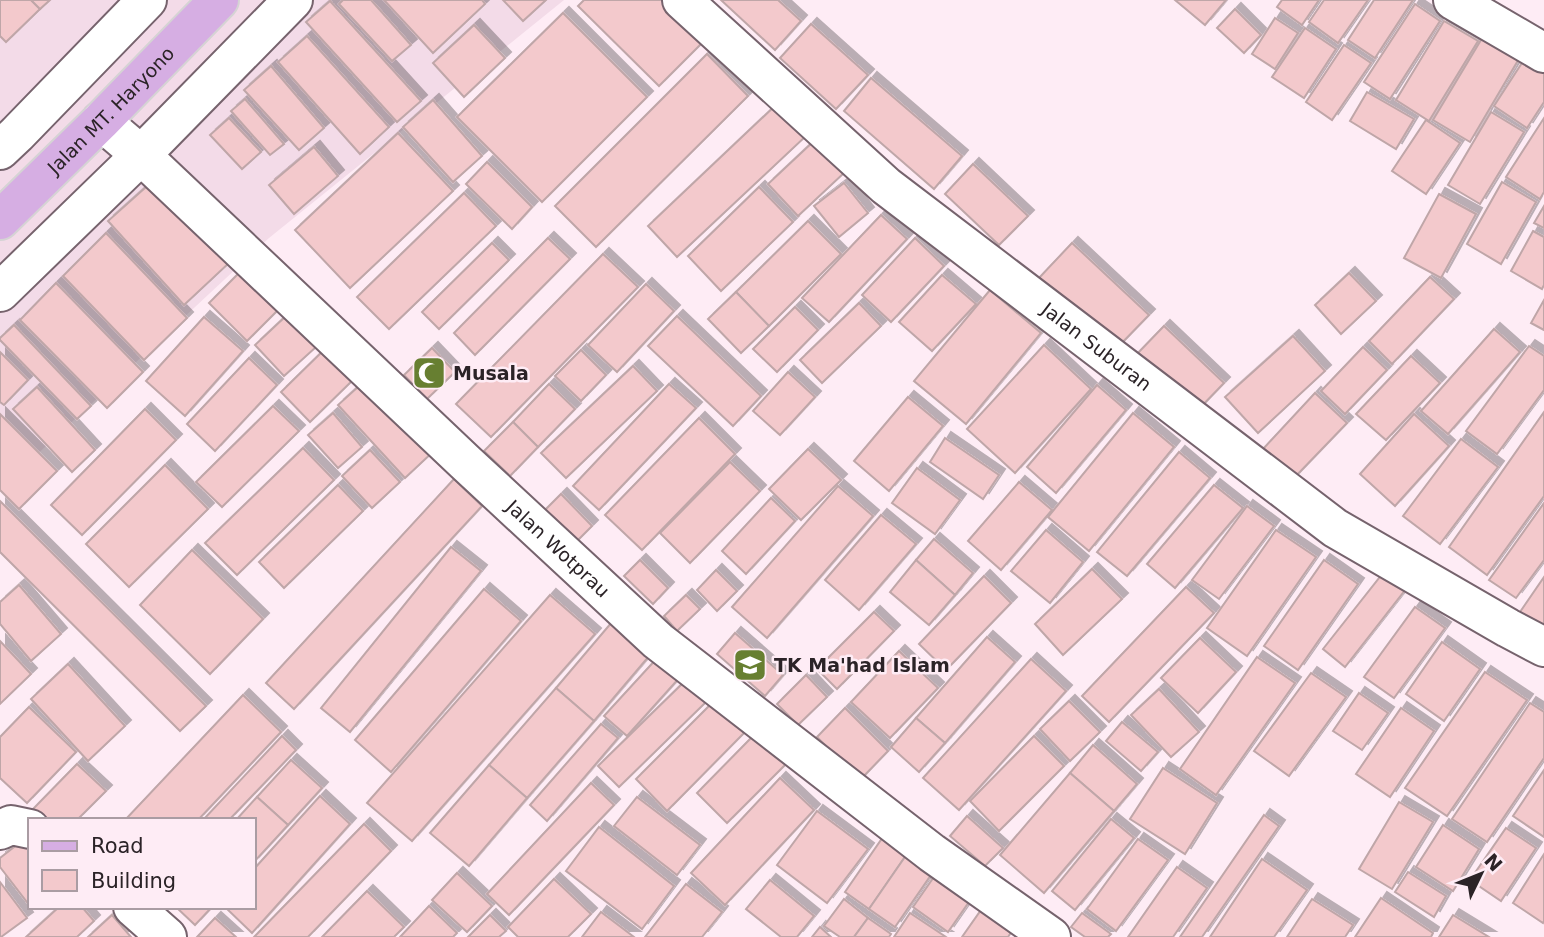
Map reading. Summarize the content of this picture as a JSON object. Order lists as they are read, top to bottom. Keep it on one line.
{"streets":{"main road":["Jalan MT. Haryono"],"street":["Jalan Suburan","Jalan Wotprau"]},"crossings":[["Jalan MT. Haryono","Jalan Wotprau"]],"places":{"mosque":["Musala"],"school or university":["TK Ma'had Islam"]},"legend":["Road","Building"],"north":"top right"}
